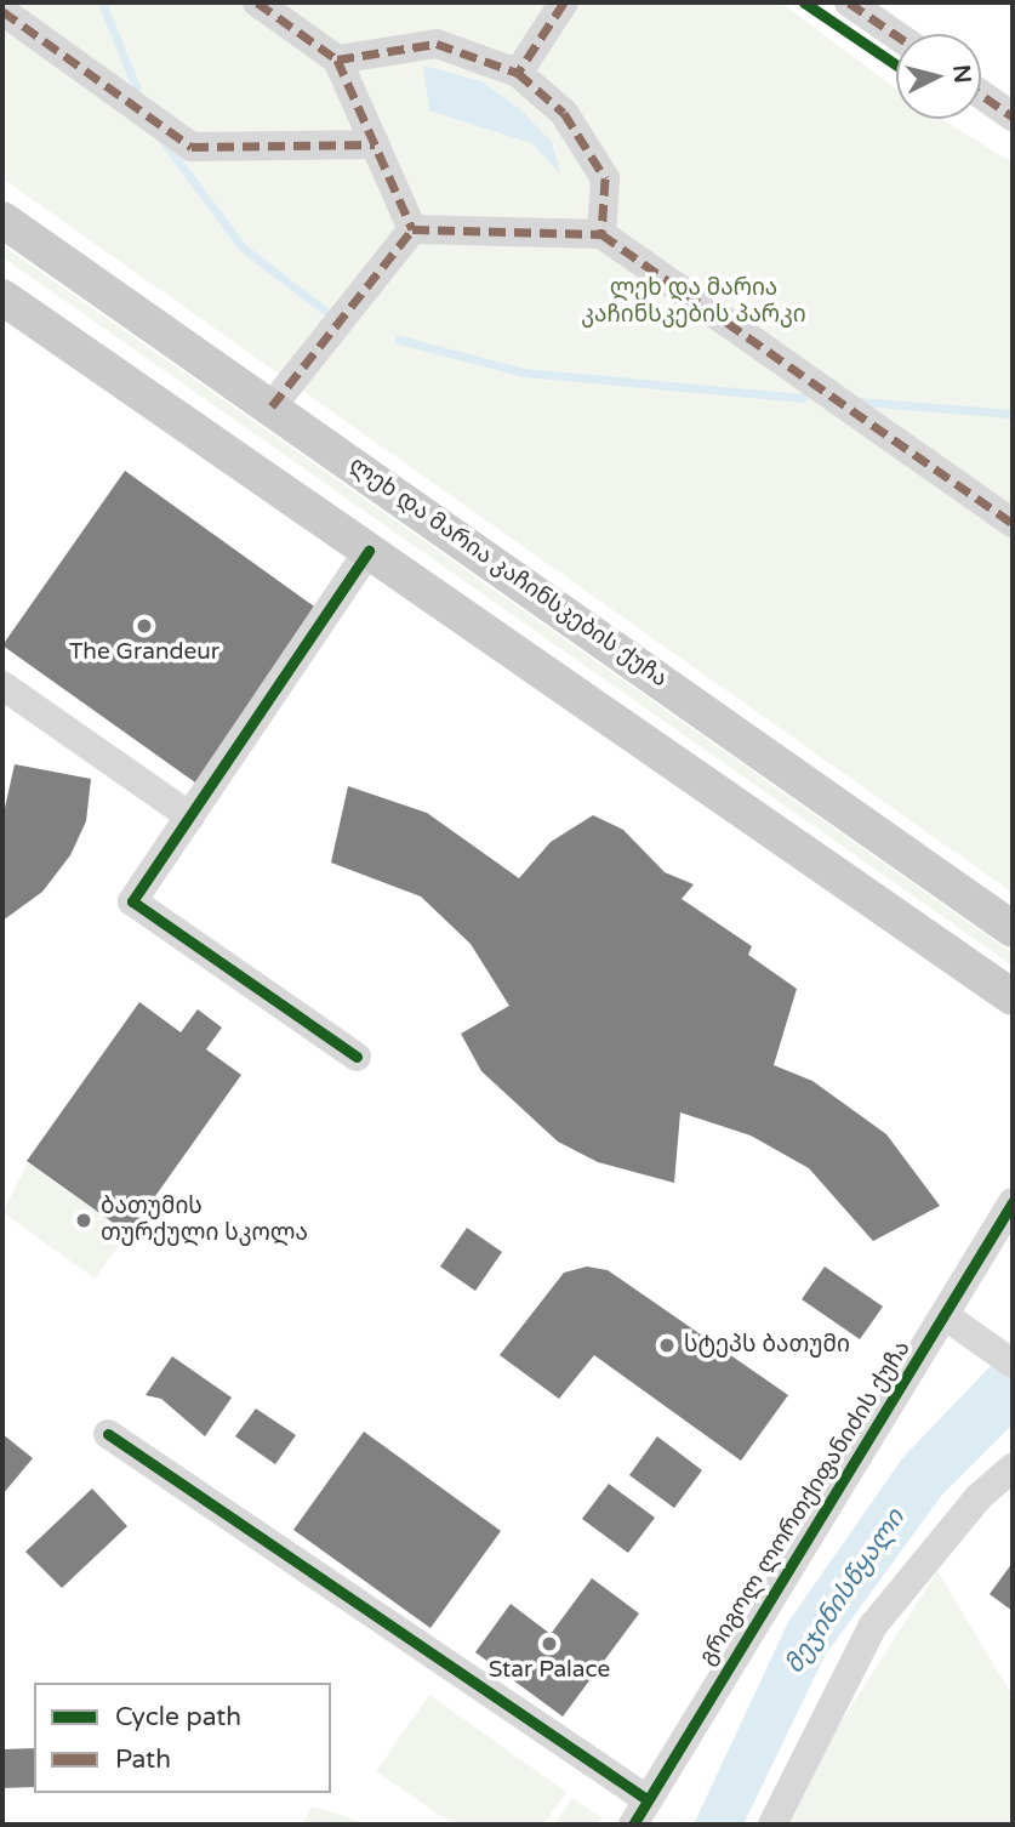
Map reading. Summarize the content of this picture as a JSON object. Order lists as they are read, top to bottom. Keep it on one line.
{"streets":{"main road":["ლეხ და მარია კაჩინსკების ქუჩა"],"street":["გრიგოლ ლორთქიფანიძის ქუჩა"]},"water":["მეჯინისწყალი"],"parks":["ლეხ და მარია კაჩინსკების პარკი"],"places":["The Grandeur","ბათუმის თურქული სკოლა","სტეპს ბათუმი","Star Palace"],"legend":["Cycle path","Path"],"north":"right"}
